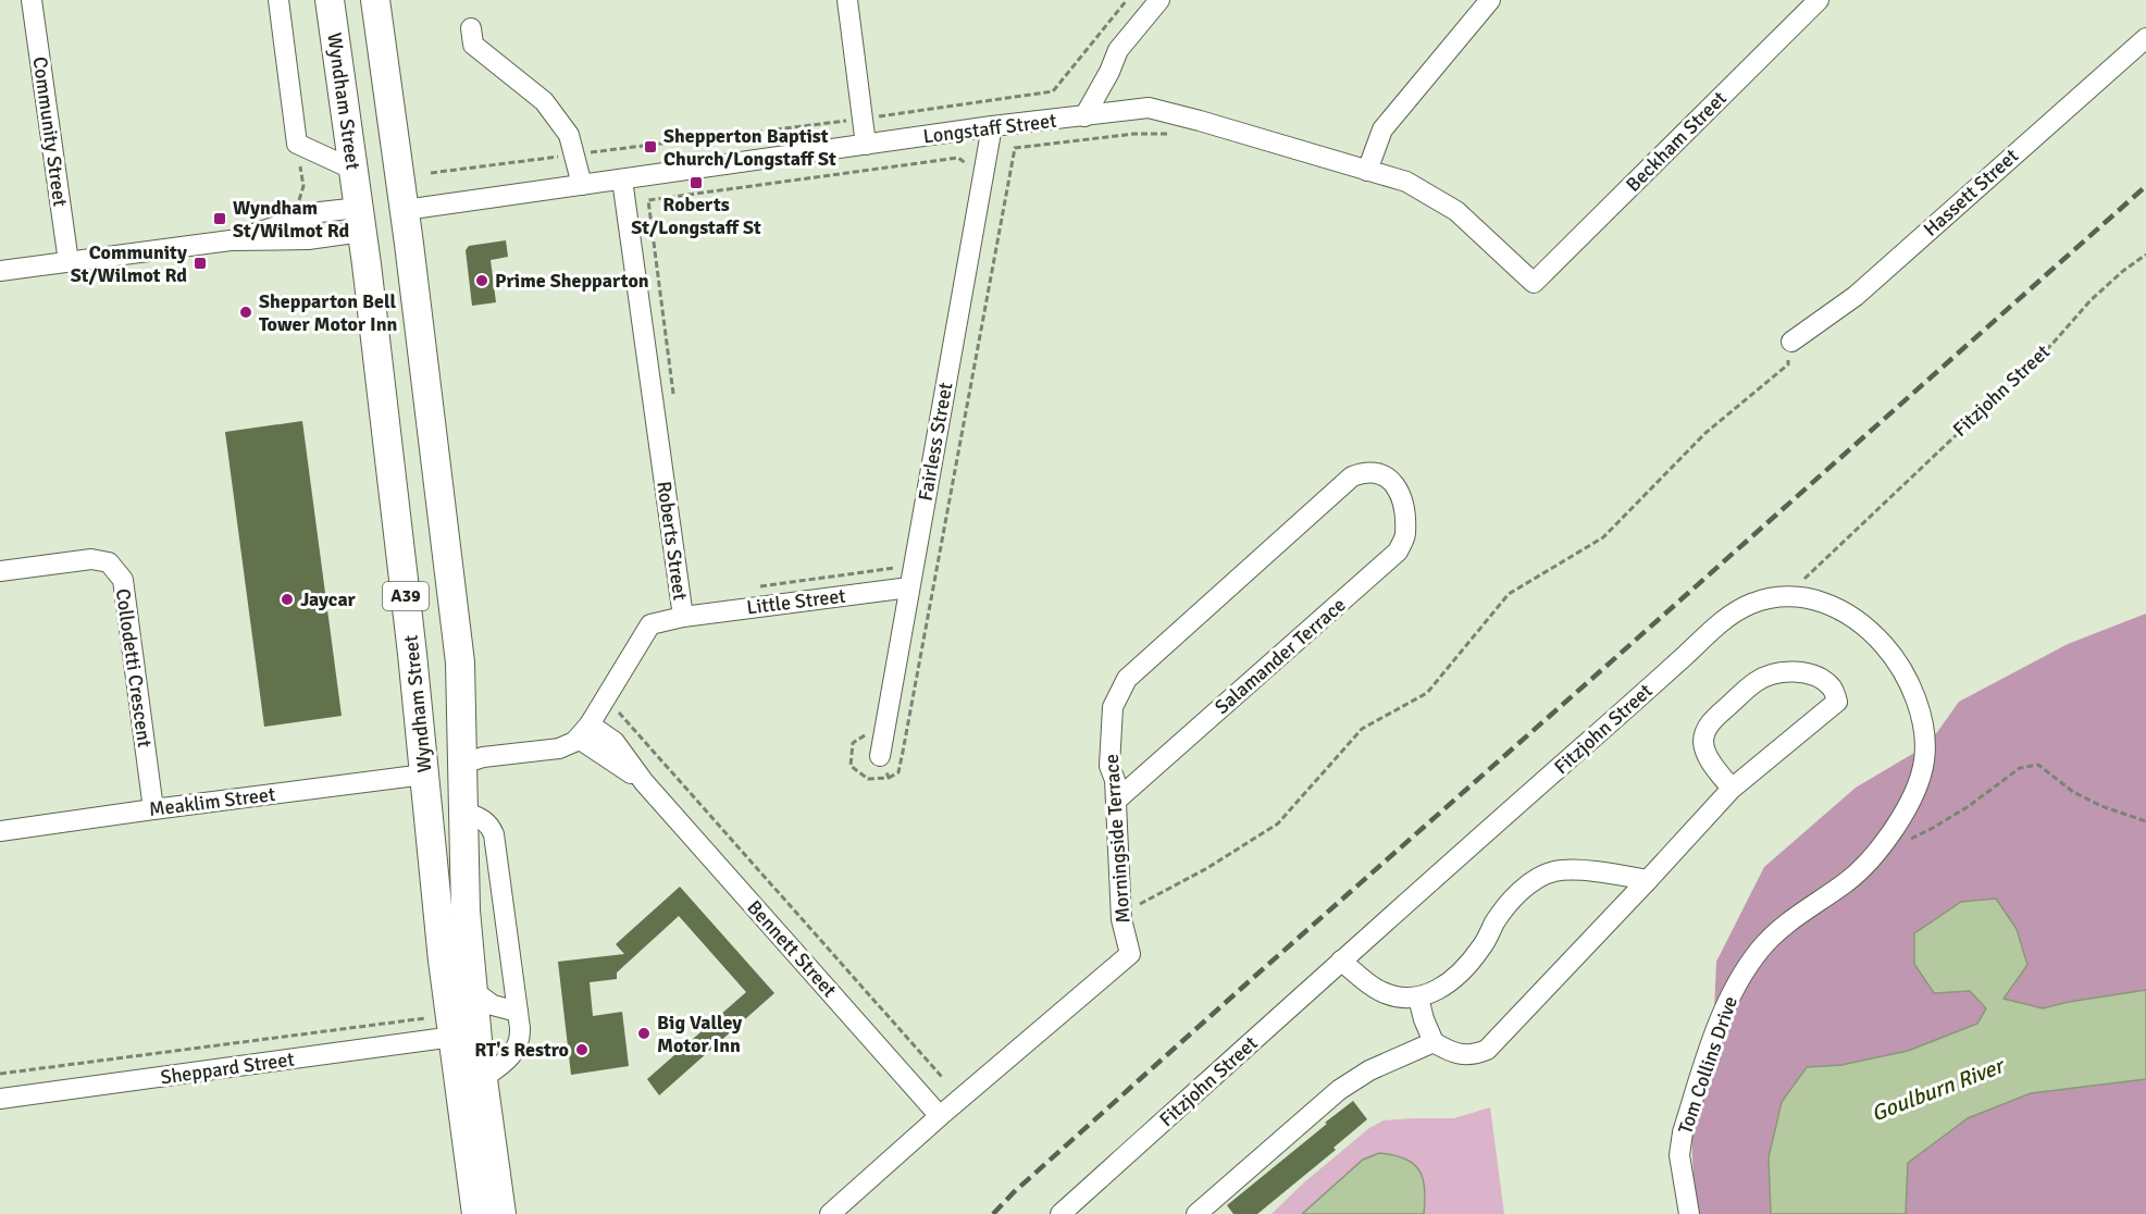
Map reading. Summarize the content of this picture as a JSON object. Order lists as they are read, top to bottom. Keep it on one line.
{"streets":{"highway":["Wyndham Street","A39"],"street":["Longstaff Street","Community Street","Beckham Street","Hassett Street","Fitzjohn Street","Fairless Street","Roberts Street","Little Street","Salamander Terrace","Collodetti Crescent","Meaklim Street","Morningside Terrace","Bennett Street","Tom Collins Drive","Sheppard Street"]},"crossings":[["Wyndham Street","Longstaff Street"],["Wyndham Street","Meaklim Street"],["Wyndham Street","Sheppard Street"],["Longstaff Street","Beckham Street"],["Longstaff Street","Fairless Street"],["Longstaff Street","Roberts Street"],["Fitzjohn Street","Tom Collins Drive"],["Fairless Street","Little Street"],["Roberts Street","Little Street"],["Roberts Street","Bennett Street"],["Salamander Terrace","Morningside Terrace"],["Collodetti Crescent","Meaklim Street"],["Morningside Terrace","Bennett Street"]],"water":["Goulburn River"],"places":{"transit":["Shepperton Baptist Church/Longstaff St","Roberts St/Longstaff St","Wyndham St/Wilmot Rd","Community St/Wilmot Rd"],"other":["Prime Shepparton","Shepparton Bell Tower Motor Inn","Jaycar","Big Valley Motor Inn","RT's Restro"]}}
